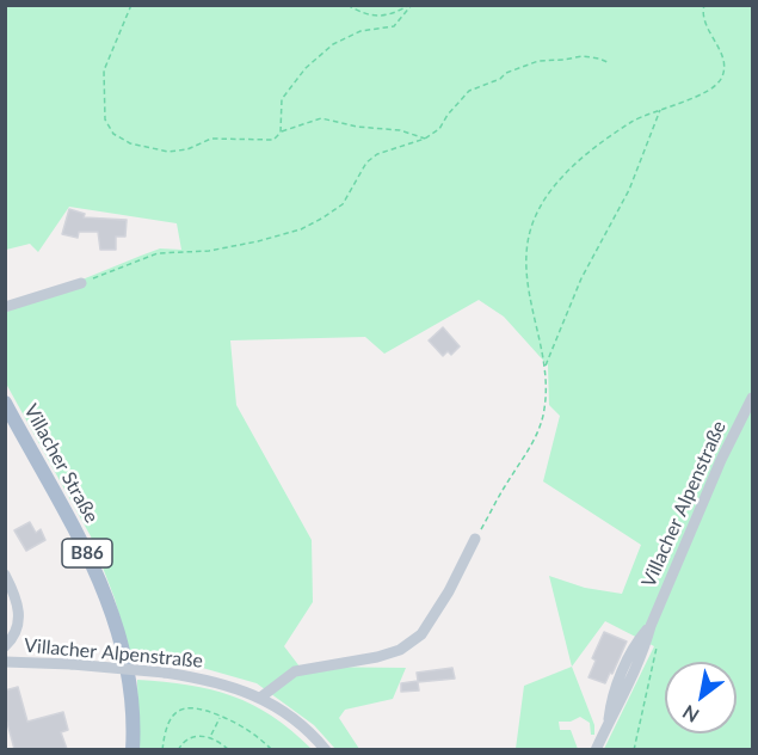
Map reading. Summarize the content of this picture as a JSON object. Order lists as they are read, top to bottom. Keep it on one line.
{"streets":{"main road":["Villacher Straße","B86"],"street":["Villacher Alpenstraße"]},"north":"bottom left"}
